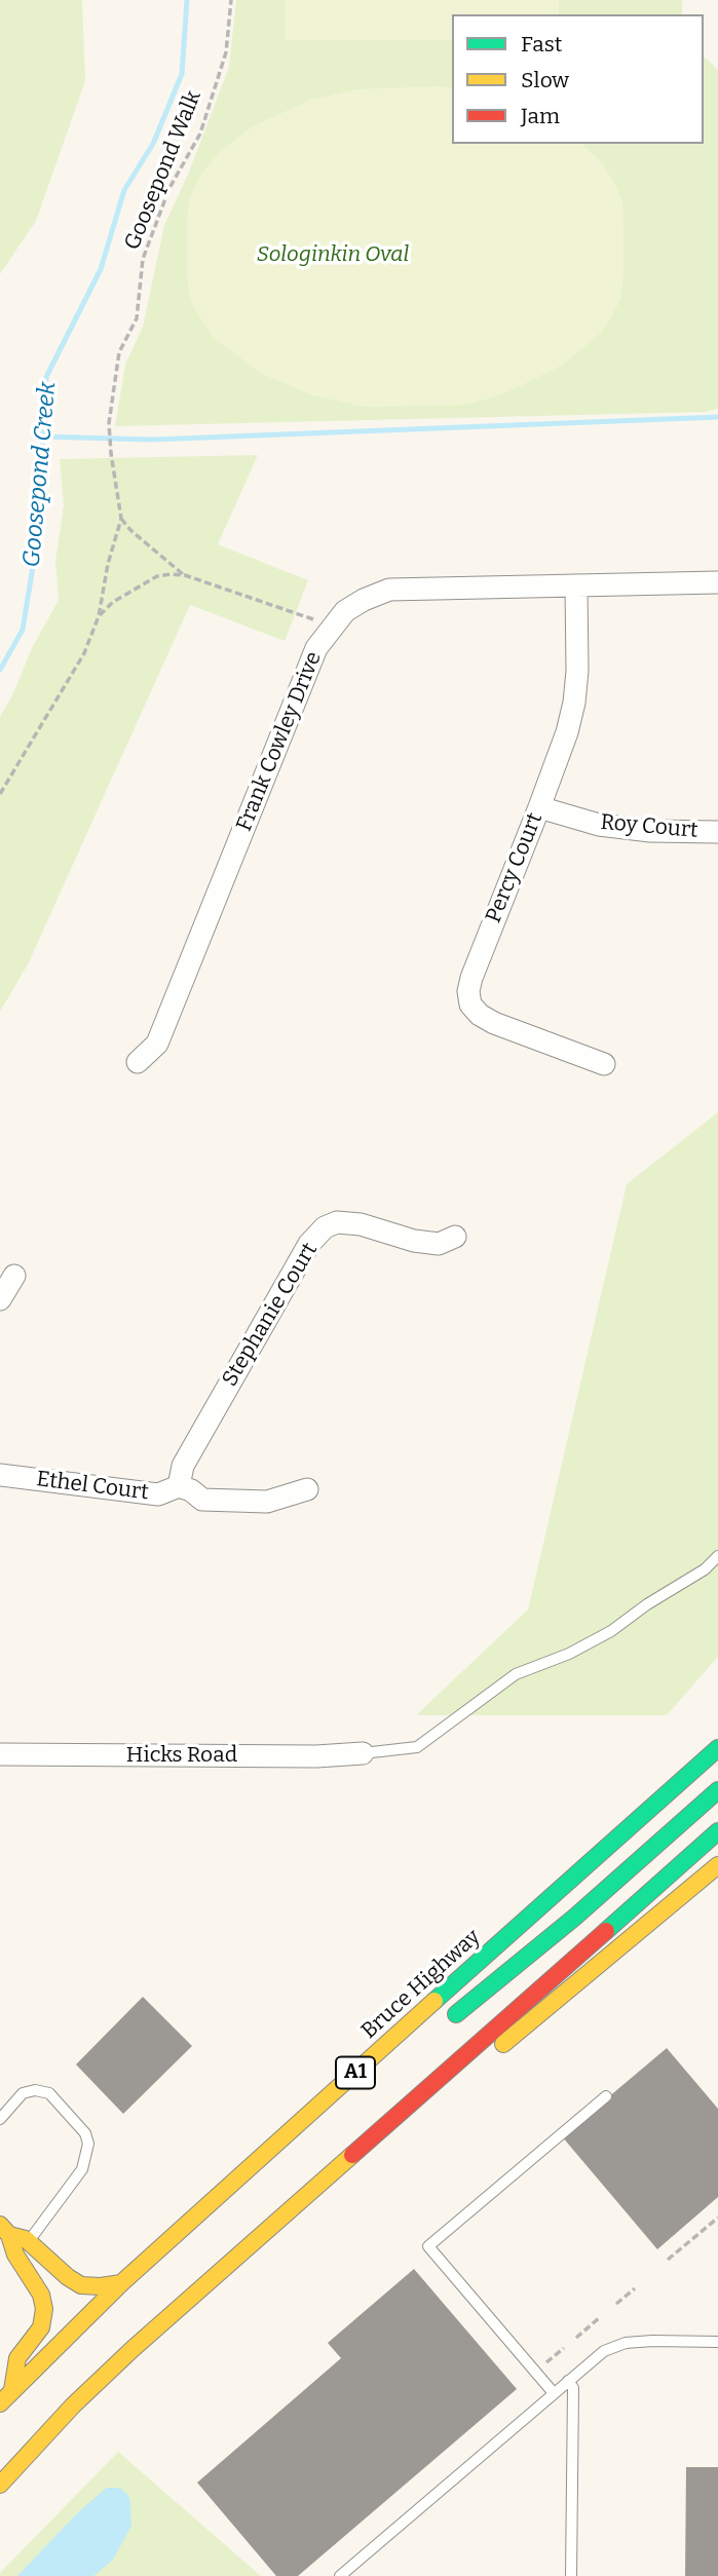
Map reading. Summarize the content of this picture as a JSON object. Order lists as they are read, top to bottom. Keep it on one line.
{"streets":{"main road":["Bruce Highway","A1"],"street":["Frank Cowley Drive","Roy Court","Percy Court","Stephanie Court","Ethel Court","Hicks Road"],"path":["Goosepond Walk"]},"crossings":[["Frank Cowley Drive","Percy Court"],["Roy Court","Percy Court"],["Stephanie Court","Ethel Court"]],"water":["Goosepond Creek"],"parks":["Sologinkin Oval"],"legend":["Fast","Slow","Jam"]}
